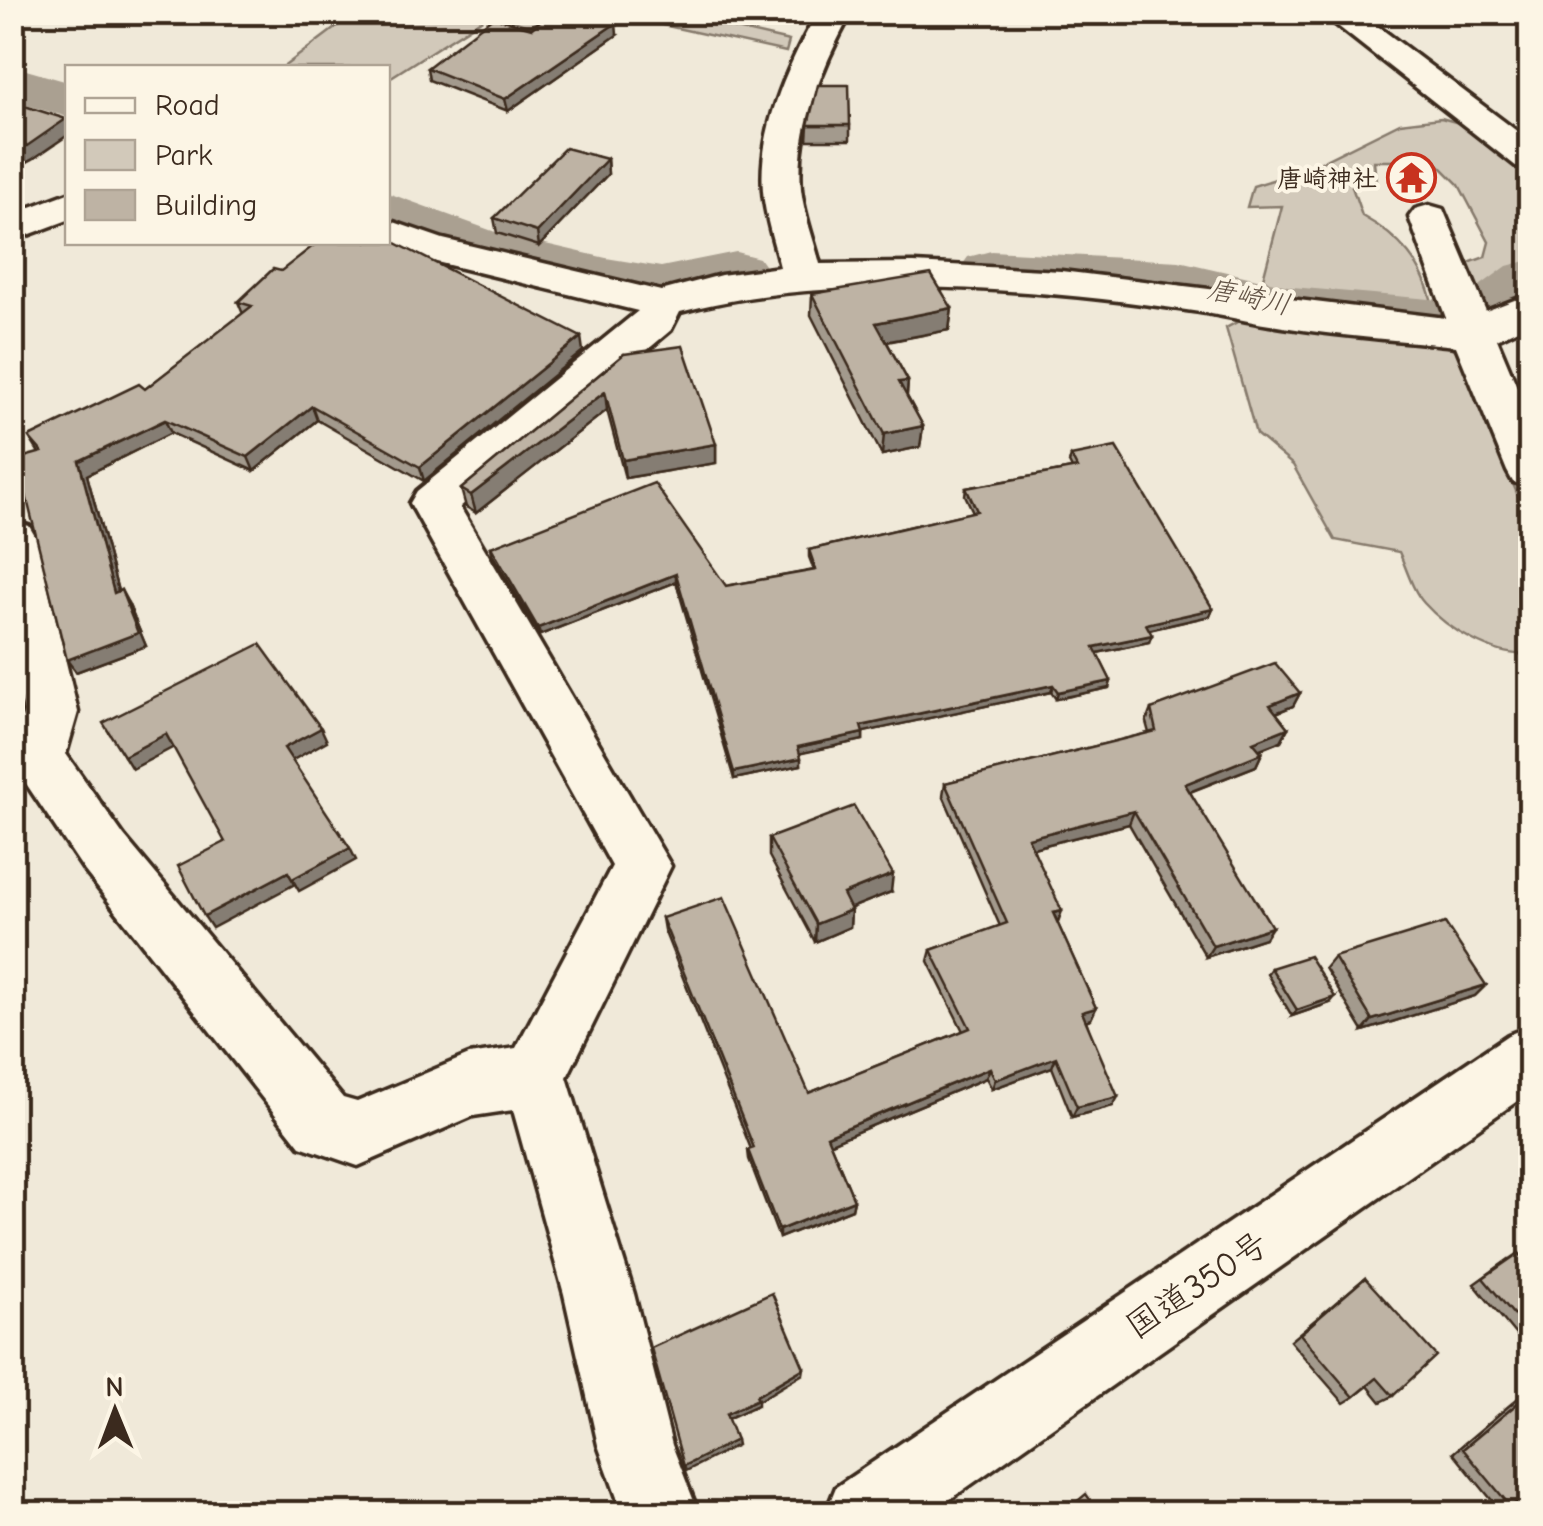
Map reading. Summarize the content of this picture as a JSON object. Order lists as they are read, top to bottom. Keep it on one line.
{"streets":{"main road":["国道350号"]},"water":["唐崎川"],"places":{"temple":["唐崎神社"]},"legend":["Road","Park","Building"],"north":"top"}
